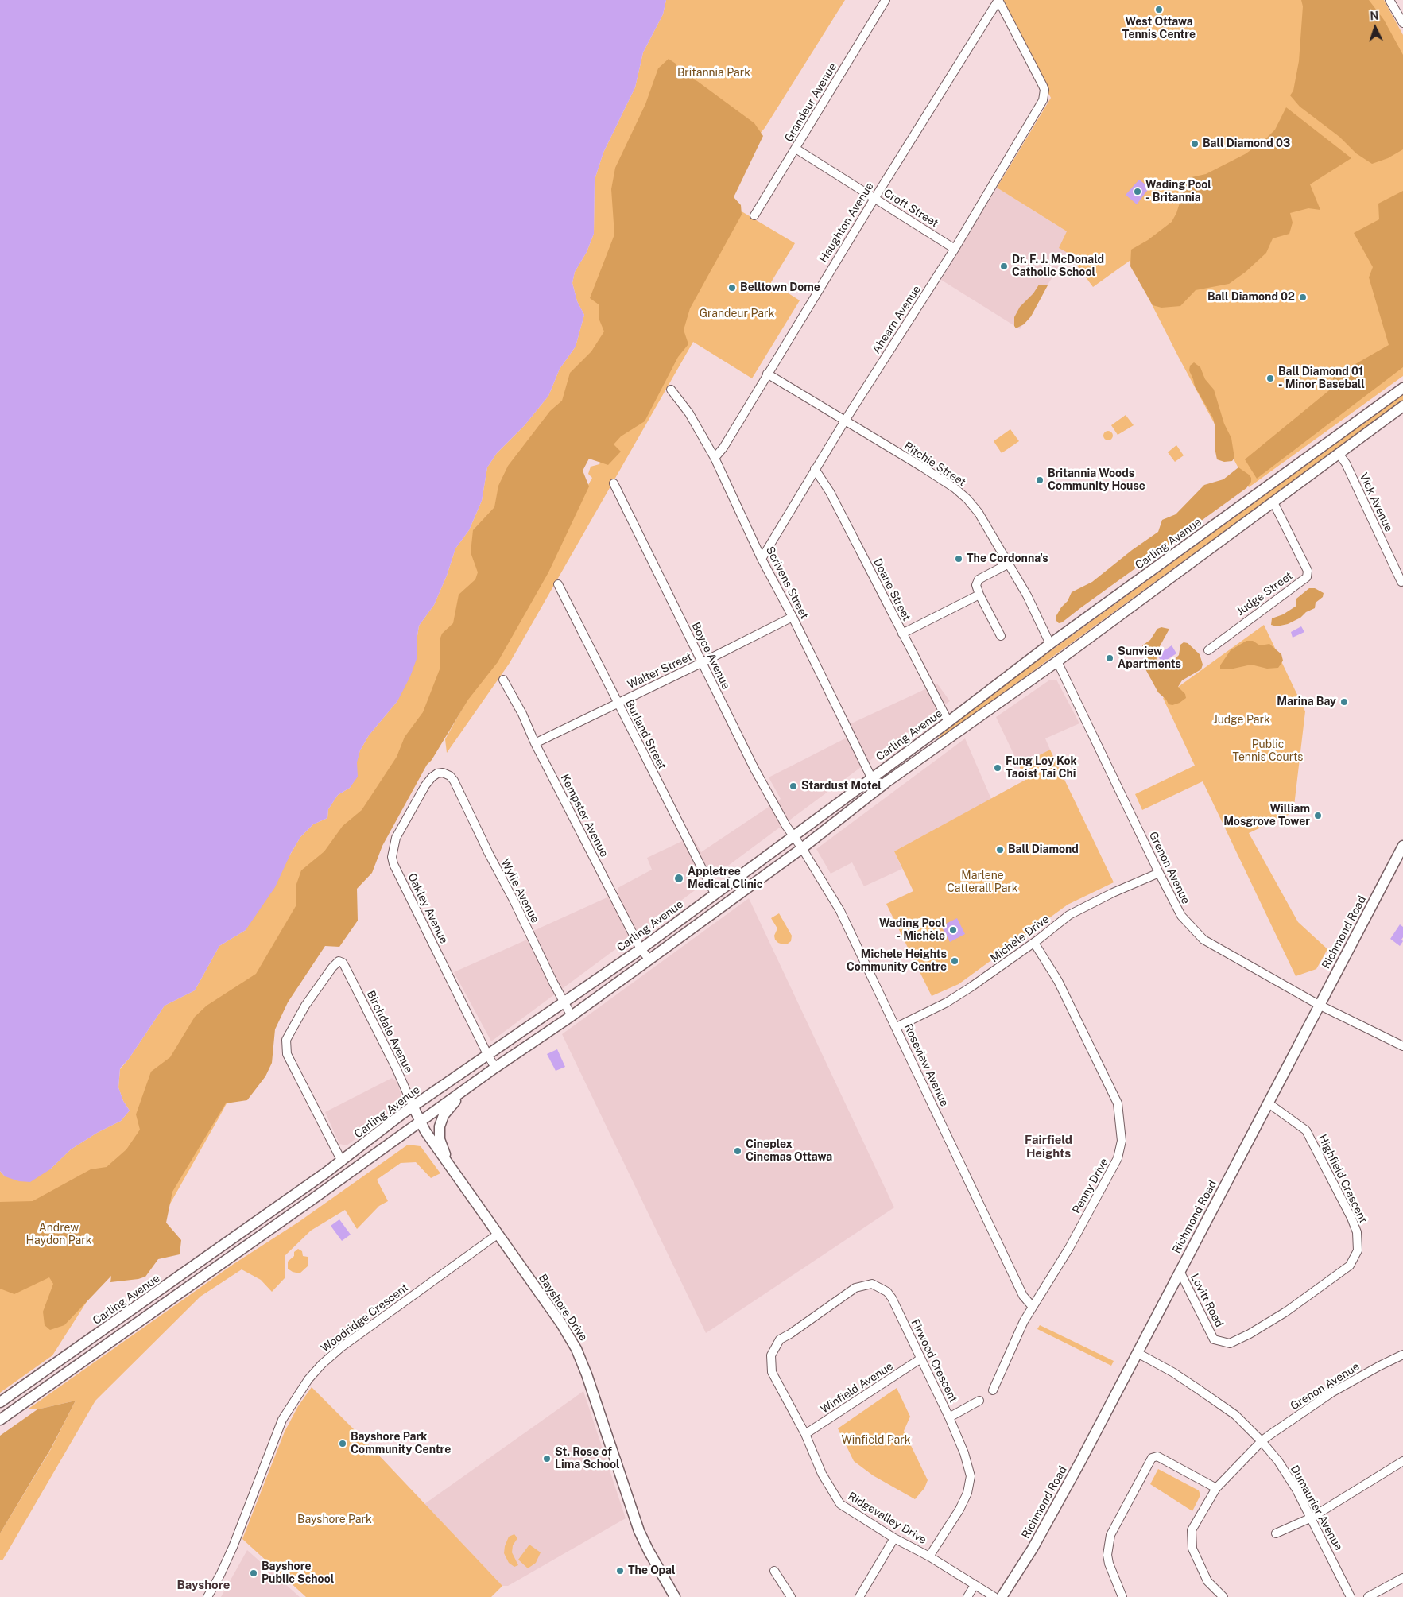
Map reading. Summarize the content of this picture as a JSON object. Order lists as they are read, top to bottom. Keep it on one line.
{"streets":{"main road":["Carling Avenue","Richmond Road","Bayshore Drive"],"street":["Grandeur Avenue","Croft Street","Haughton Avenue","Ahearn Avenue","Ritchie Street","Vick Avenue","Scrivens Street","Doane Street","Judge Street","Boyce Avenue","Walter Street","Burland Street","Kempster Avenue","Grenon Avenue","Wylie Avenue","Oakley Avenue","Michèle Drive","Birchdale Avenue","Roseview Avenue","Highfield Crescent","Penny Drive","Lovitt Road","Woodridge Crescent","Firwood Crescent","Winfield Avenue","Dumaurier Avenue","Ridgevalley Drive"]},"crossings":[["Grandeur Avenue","Croft Street"],["Croft Street","Haughton Avenue"],["Croft Street","Ahearn Avenue"],["Haughton Avenue","Ahearn Avenue"],["Haughton Avenue","Ritchie Street"],["Haughton Avenue","Scrivens Street"],["Ahearn Avenue","Ritchie Street"],["Ahearn Avenue","Scrivens Street"],["Ahearn Avenue","Doane Street"],["Ritchie Street","Carling Avenue"],["Carling Avenue","Scrivens Street"],["Carling Avenue","Doane Street"],["Carling Avenue","Boyce Avenue"],["Carling Avenue","Burland Street"],["Carling Avenue","Kempster Avenue"],["Carling Avenue","Wylie Avenue"],["Carling Avenue","Oakley Avenue"],["Carling Avenue","Birchdale Avenue"],["Carling Avenue","Roseview Avenue"],["Carling Avenue","Bayshore Drive"],["Scrivens Street","Walter Street"],["Boyce Avenue","Walter Street"],["Boyce Avenue","Roseview Avenue"],["Walter Street","Burland Street"],["Walter Street","Kempster Avenue"],["Grenon Avenue","Richmond Road"],["Grenon Avenue","Michèle Drive"],["Grenon Avenue","Dumaurier Avenue"],["Wylie Avenue","Oakley Avenue"],["Richmond Road","Highfield Crescent"],["Richmond Road","Lovitt Road"],["Richmond Road","Dumaurier Avenue"],["Michèle Drive","Roseview Avenue"],["Michèle Drive","Penny Drive"],["Birchdale Avenue","Bayshore Drive"],["Roseview Avenue","Penny Drive"],["Highfield Crescent","Lovitt Road"],["Bayshore Drive","Woodridge Crescent"],["Firwood Crescent","Winfield Avenue"],["Firwood Crescent","Ridgevalley Drive"],["Winfield Avenue","Ridgevalley Drive"]],"districts":["Fairfield Heights","Bayshore"],"parks":["Britannia Park","Grandeur Park","Judge Park","Public Tennis Courts","Marlene Catterall Park","Andrew Haydon Park","Winfield Park","Bayshore Park"],"places":["West Ottawa Tennis Centre","Ball Diamond 03","Wading Pool - Britannia","Dr. F. J. McDonald Catholic School","Belltown Dome","Ball Diamond 02","Ball Diamond 01 - Minor Baseball","Britannia Woods Community House","The Cordonna's","Sunview Apartments","Marina Bay","Fung Loy Kok Taoist Tai Chi","Stardust Motel","William Mosgrove Tower","Ball Diamond","Appletree Medical Clinic","Wading Pool - Michèle","Michele Heights Community Centre","Cineplex Cinemas Ottawa","Bayshore Park Community Centre","St. Rose of Lima School","The Opal","Bayshore Public School"],"north":"top"}
